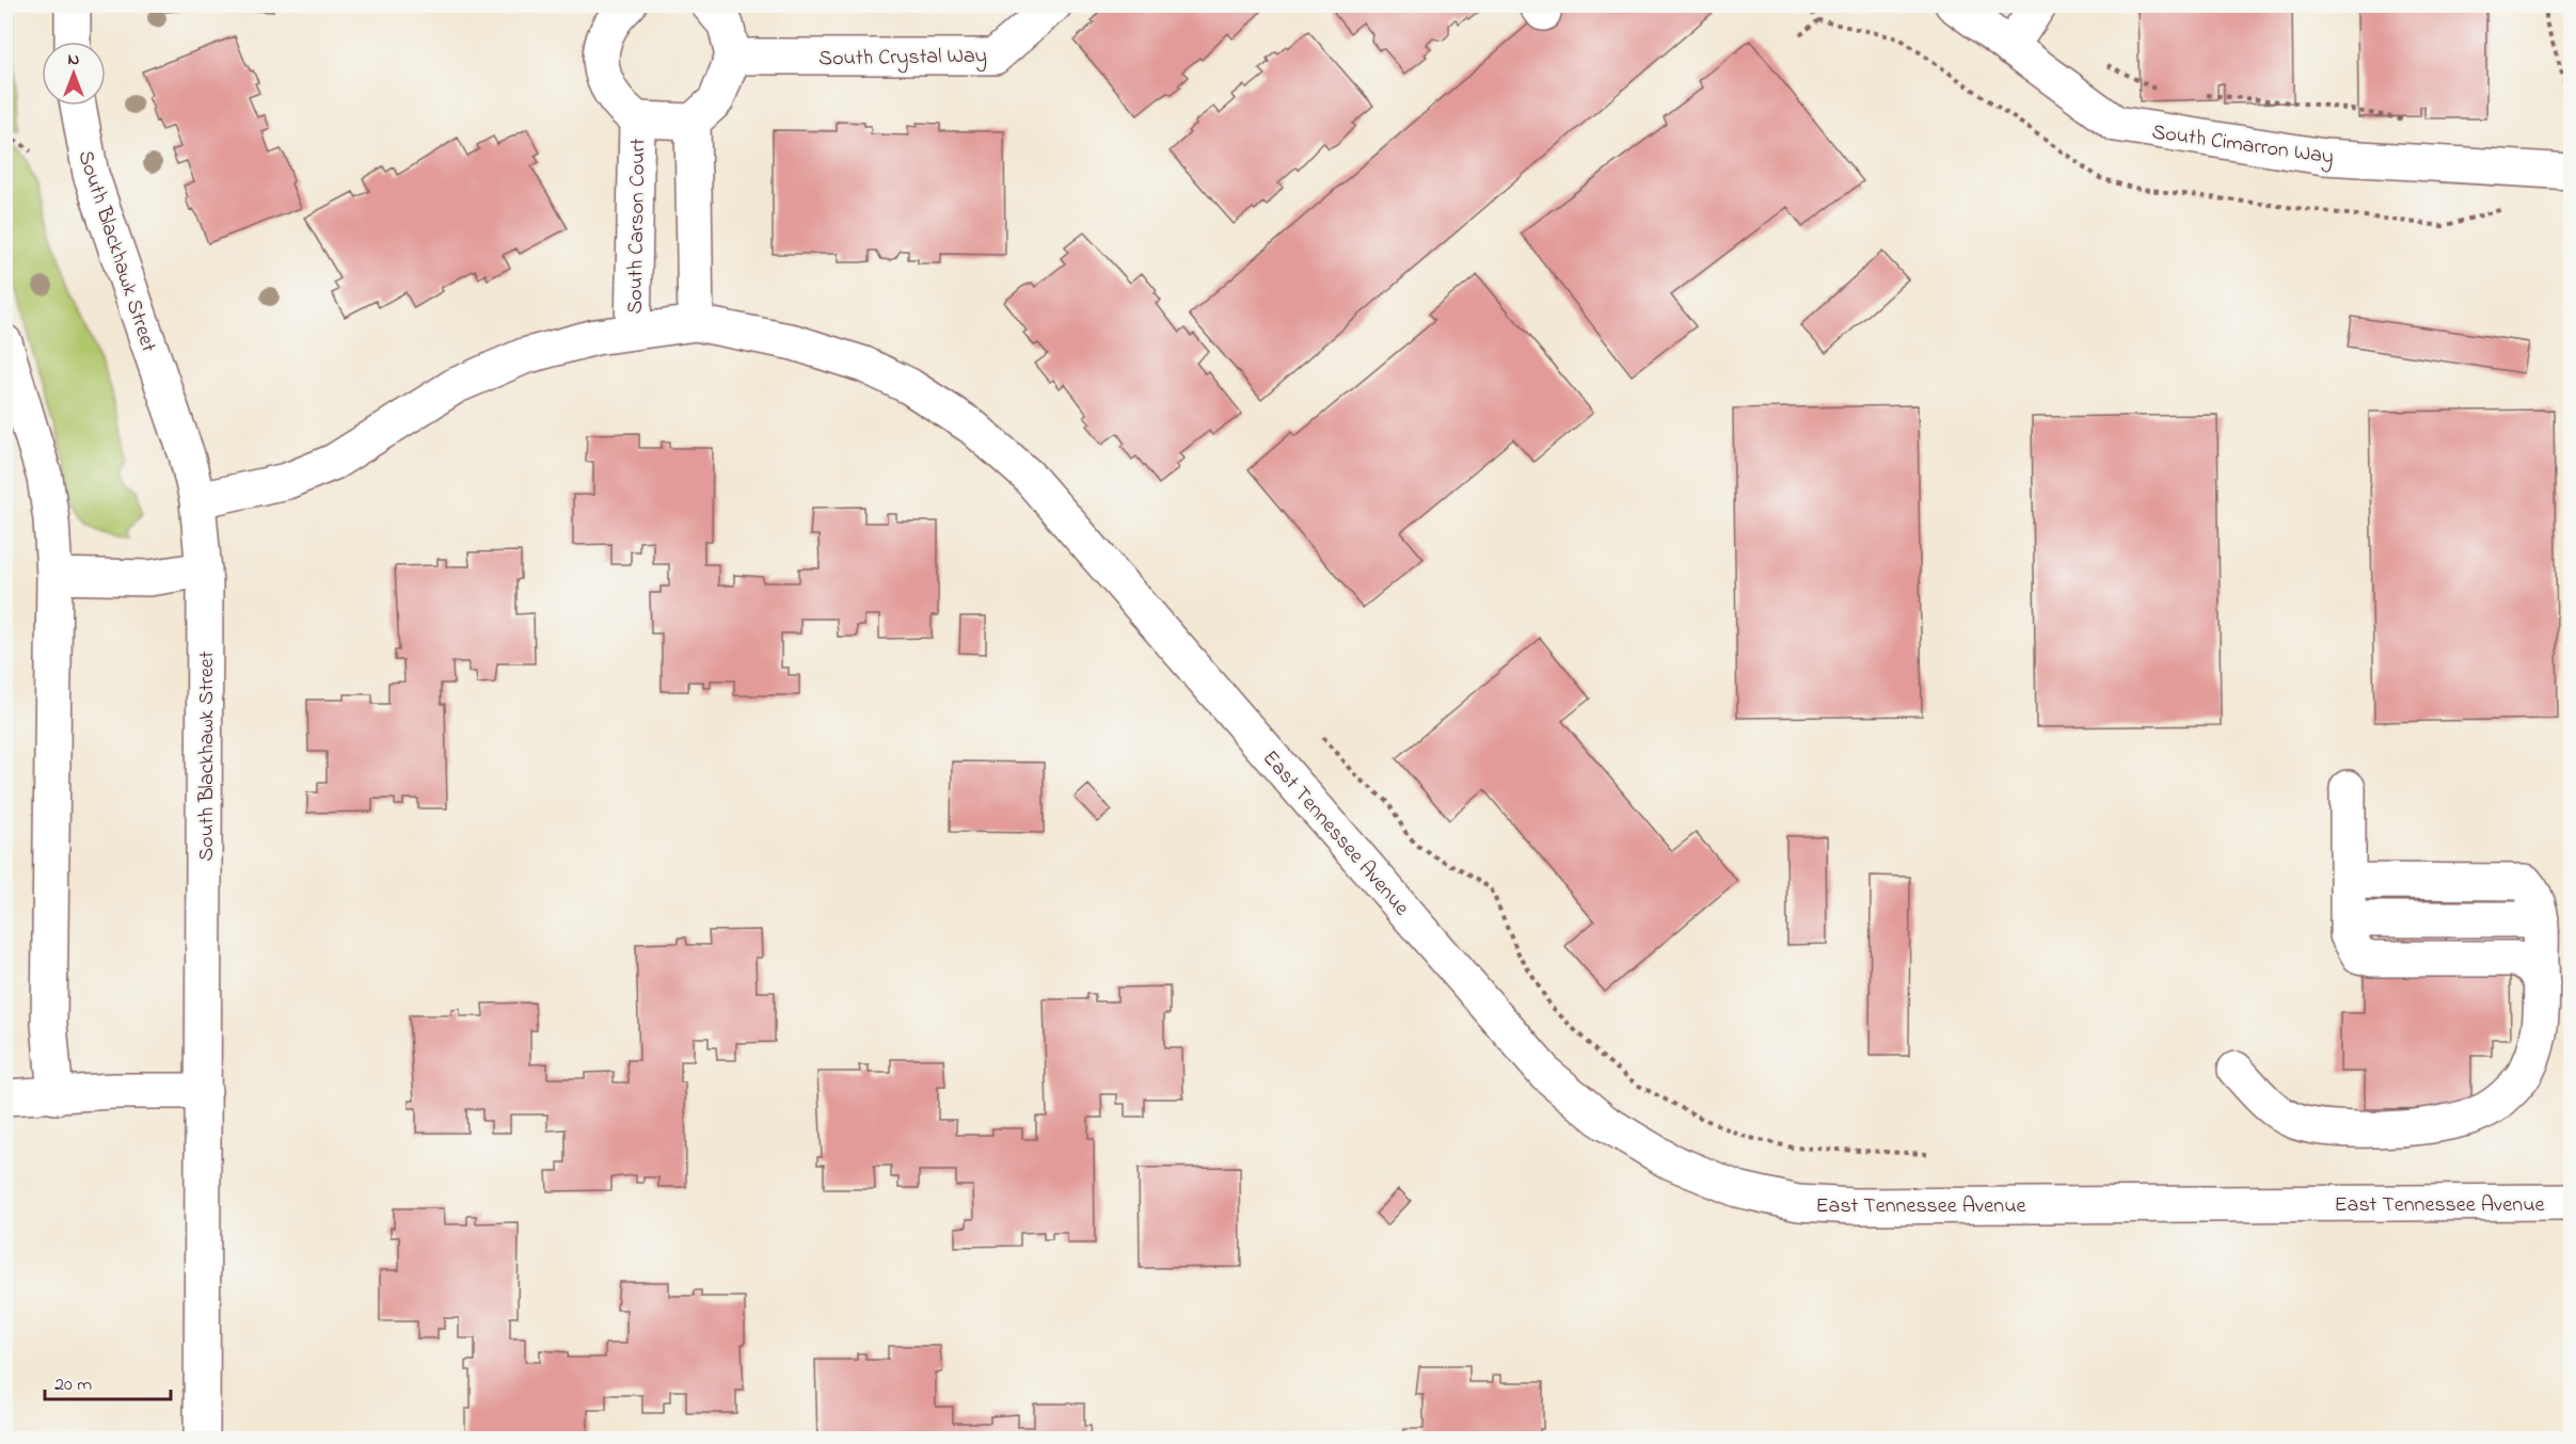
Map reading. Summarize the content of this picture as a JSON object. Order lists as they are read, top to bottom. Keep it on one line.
{"streets":{"street":["South Crystal Way","South Cimarron Way","South Carson Court","South Blackhawk Street","East Tennessee Avenue"]},"crossings":[["South Carson Court","East Tennessee Avenue"],["South Blackhawk Street","East Tennessee Avenue"]],"scale_bar":"20 m","north":"top"}
